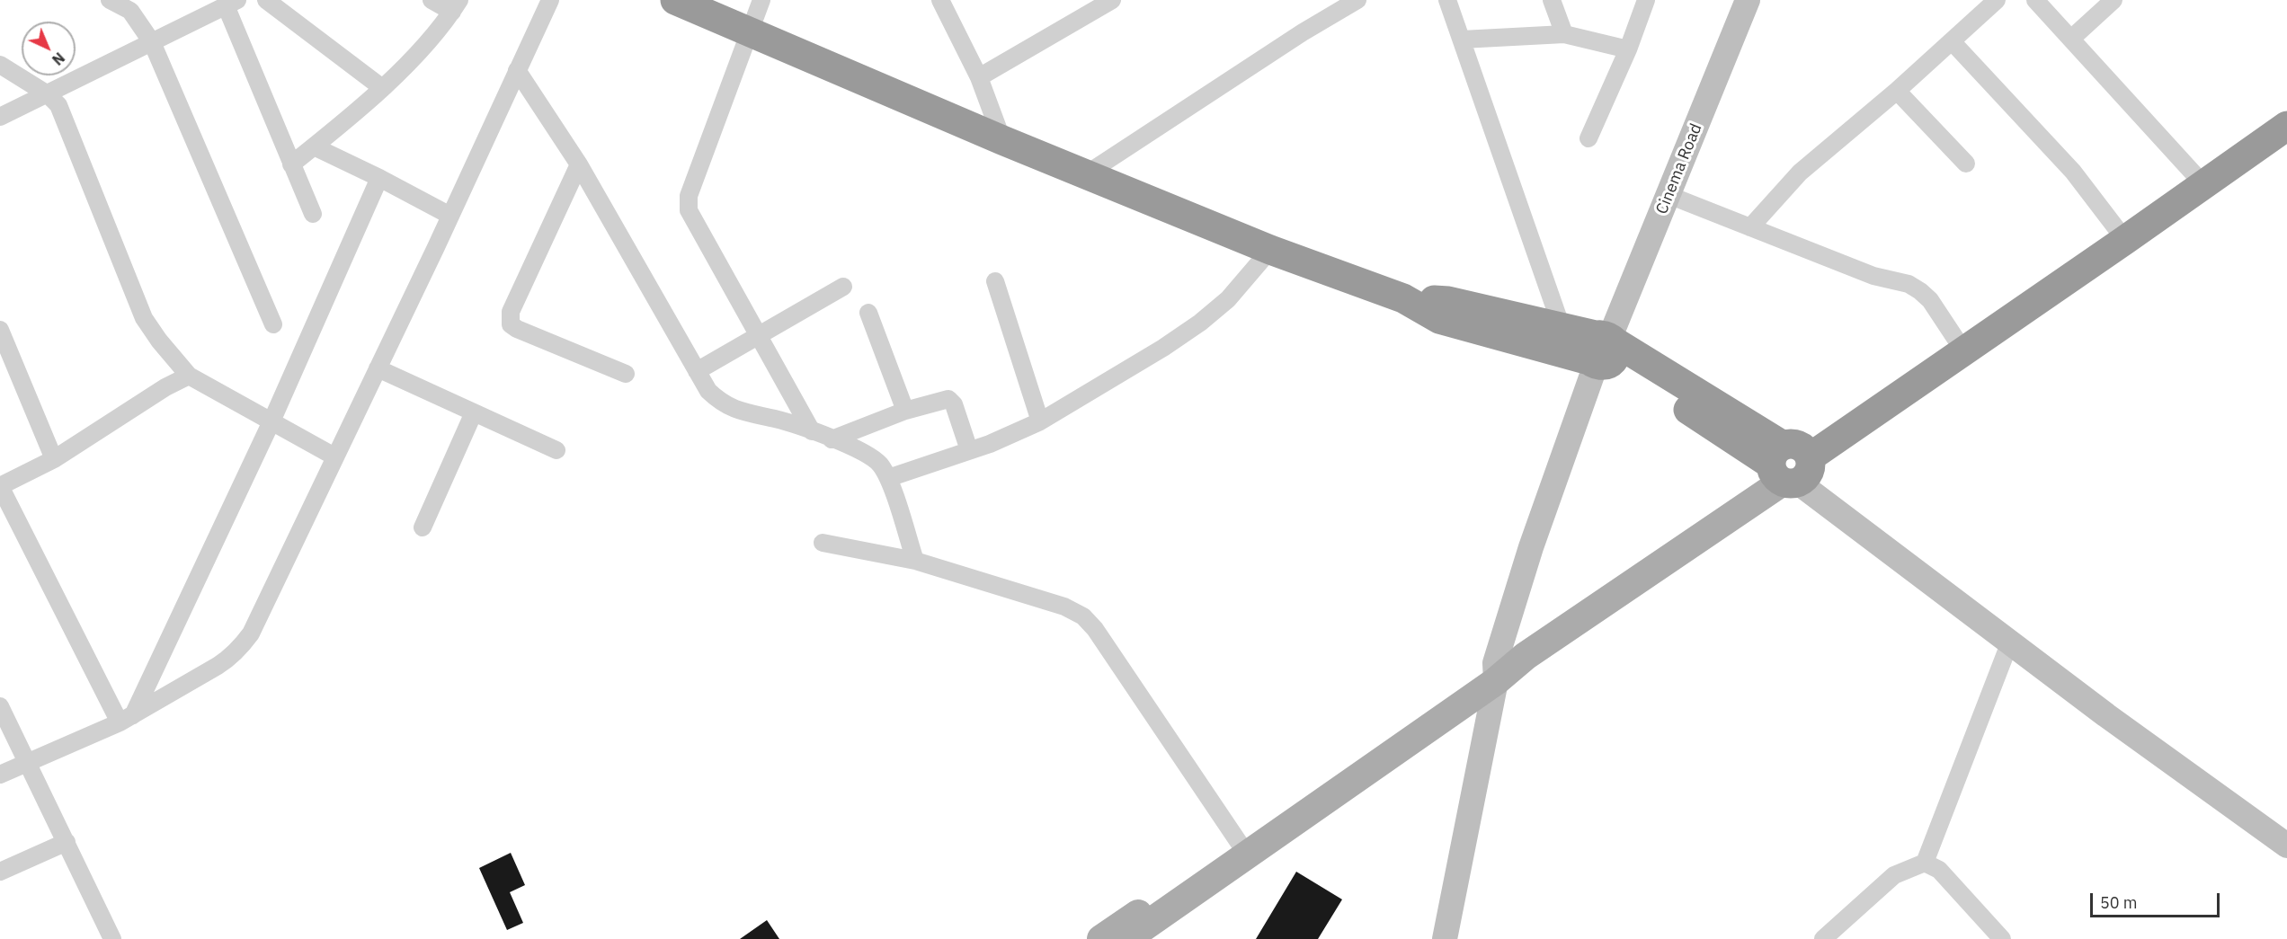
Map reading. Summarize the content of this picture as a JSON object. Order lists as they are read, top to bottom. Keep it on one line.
{"streets":{"street":["Cinema Road"]},"scale_bar":"50 m","north":"bottom right"}
